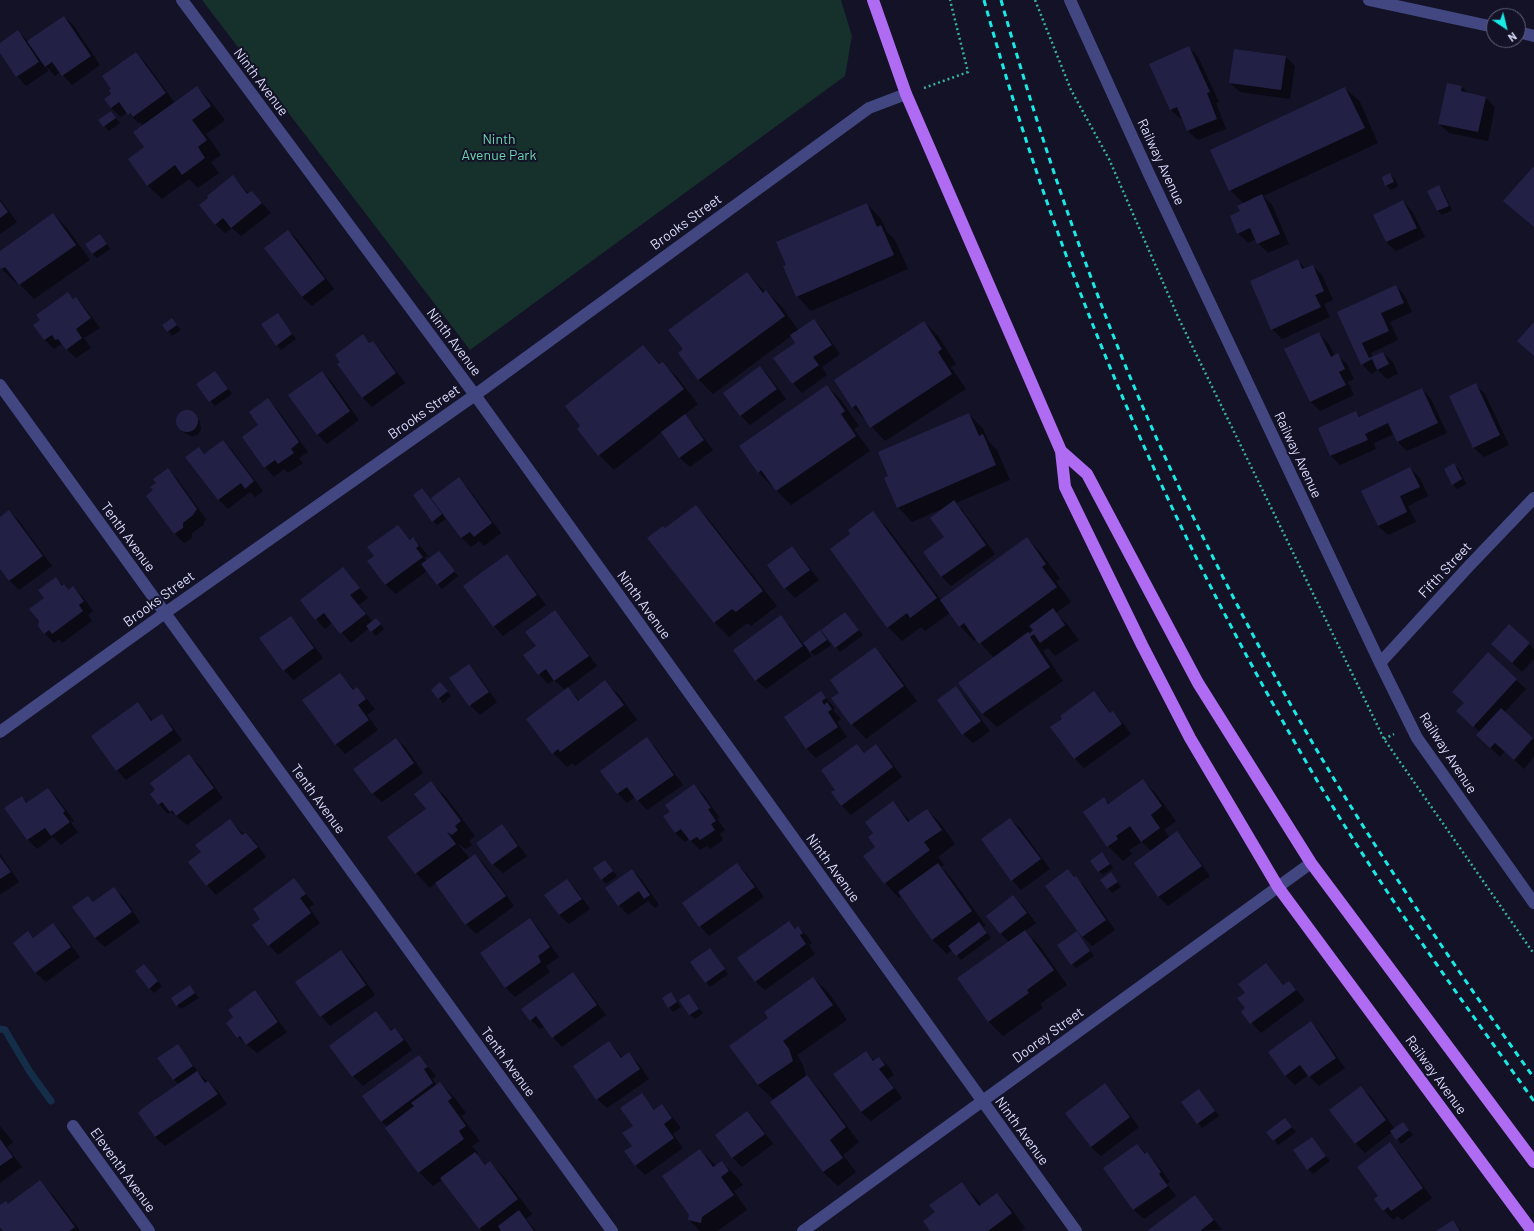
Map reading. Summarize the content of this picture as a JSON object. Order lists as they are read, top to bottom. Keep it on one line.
{"streets":{"main road":["Railway Avenue"],"street":["Ninth Avenue","Brooks Street","Tenth Avenue","Fifth Street","Doorey Street","Eleventh Avenue"]},"crossings":[["Ninth Avenue","Brooks Street"],["Ninth Avenue","Doorey Street"],["Railway Avenue","Brooks Street"],["Railway Avenue","Fifth Street"],["Railway Avenue","Doorey Street"],["Brooks Street","Tenth Avenue"]],"parks":["Ninth Avenue Park"],"north":"bottom right"}
